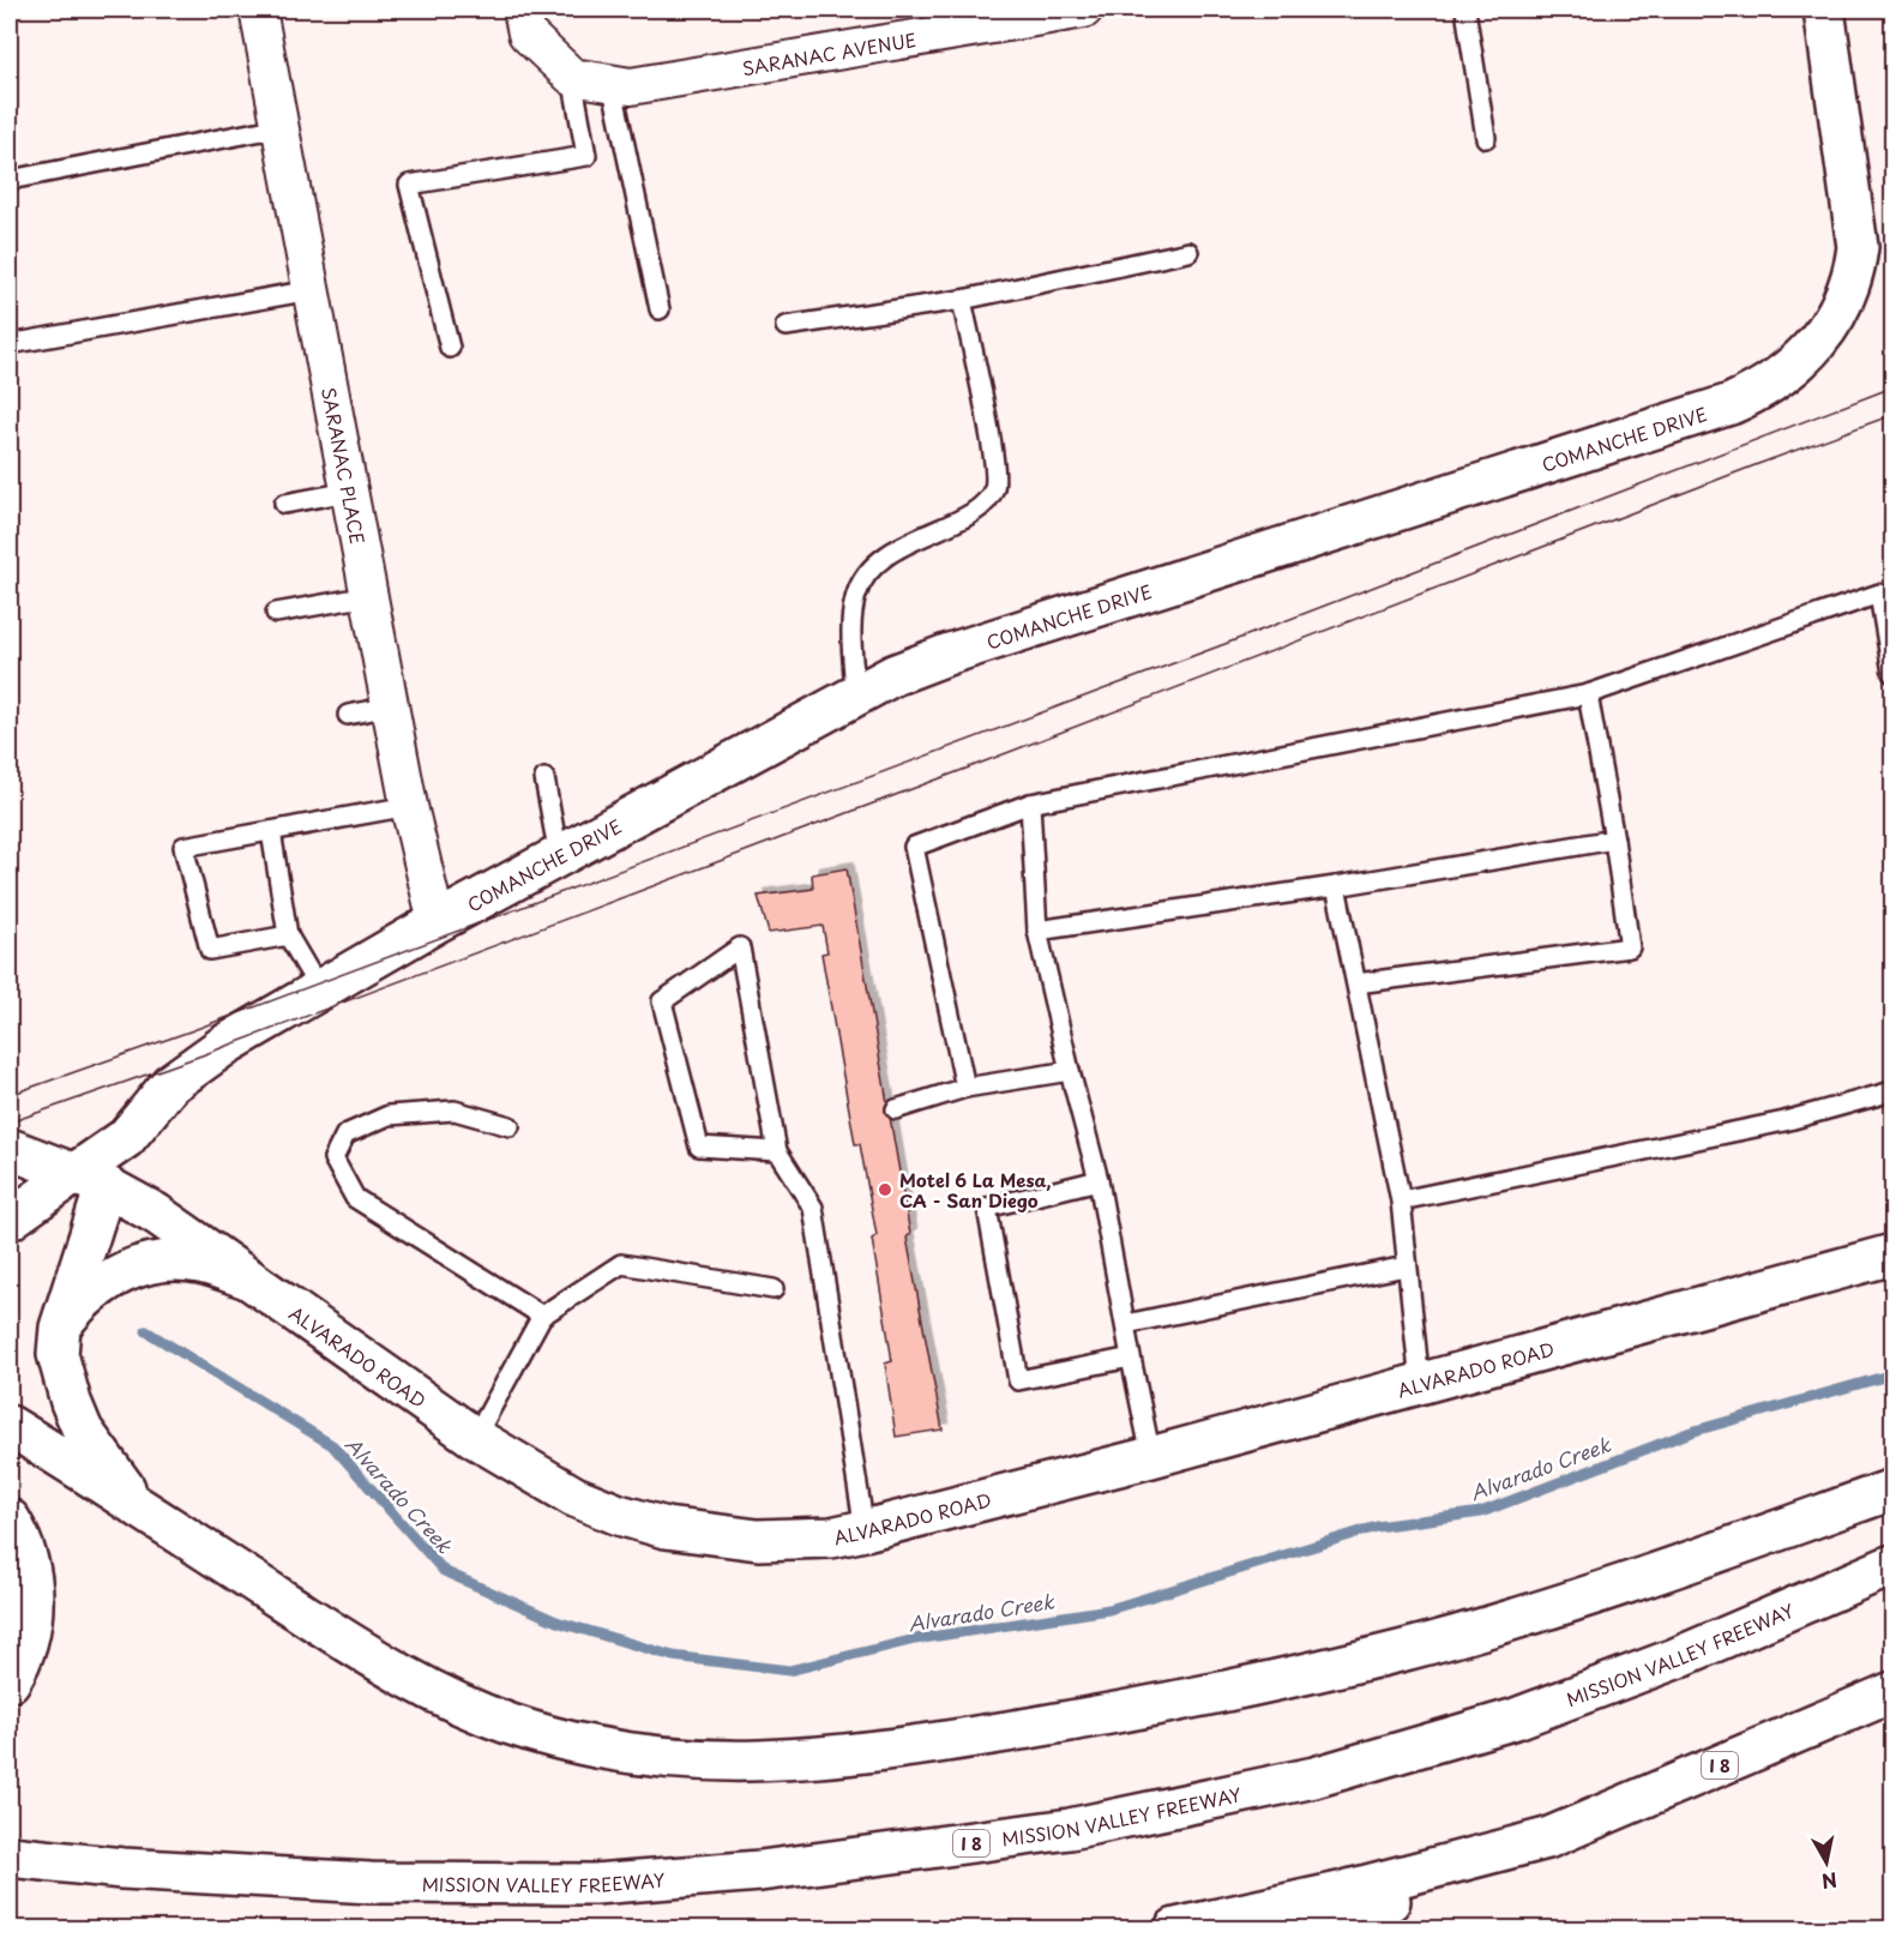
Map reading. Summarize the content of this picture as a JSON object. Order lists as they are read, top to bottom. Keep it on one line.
{"streets":{"main road":["COMANCHE DRIVE","ALVARADO ROAD","MISSION VALLEY FREEWAY","I 8"],"street":["SARANAC AVENUE","SARANAC PLACE"]},"crossings":[["COMANCHE DRIVE","SARANAC PLACE"],["COMANCHE DRIVE","ALVARADO ROAD"]],"water":["Alvarado Creek"],"places":["Motel 6 La Mesa, CA - San Diego"],"north":"bottom"}
